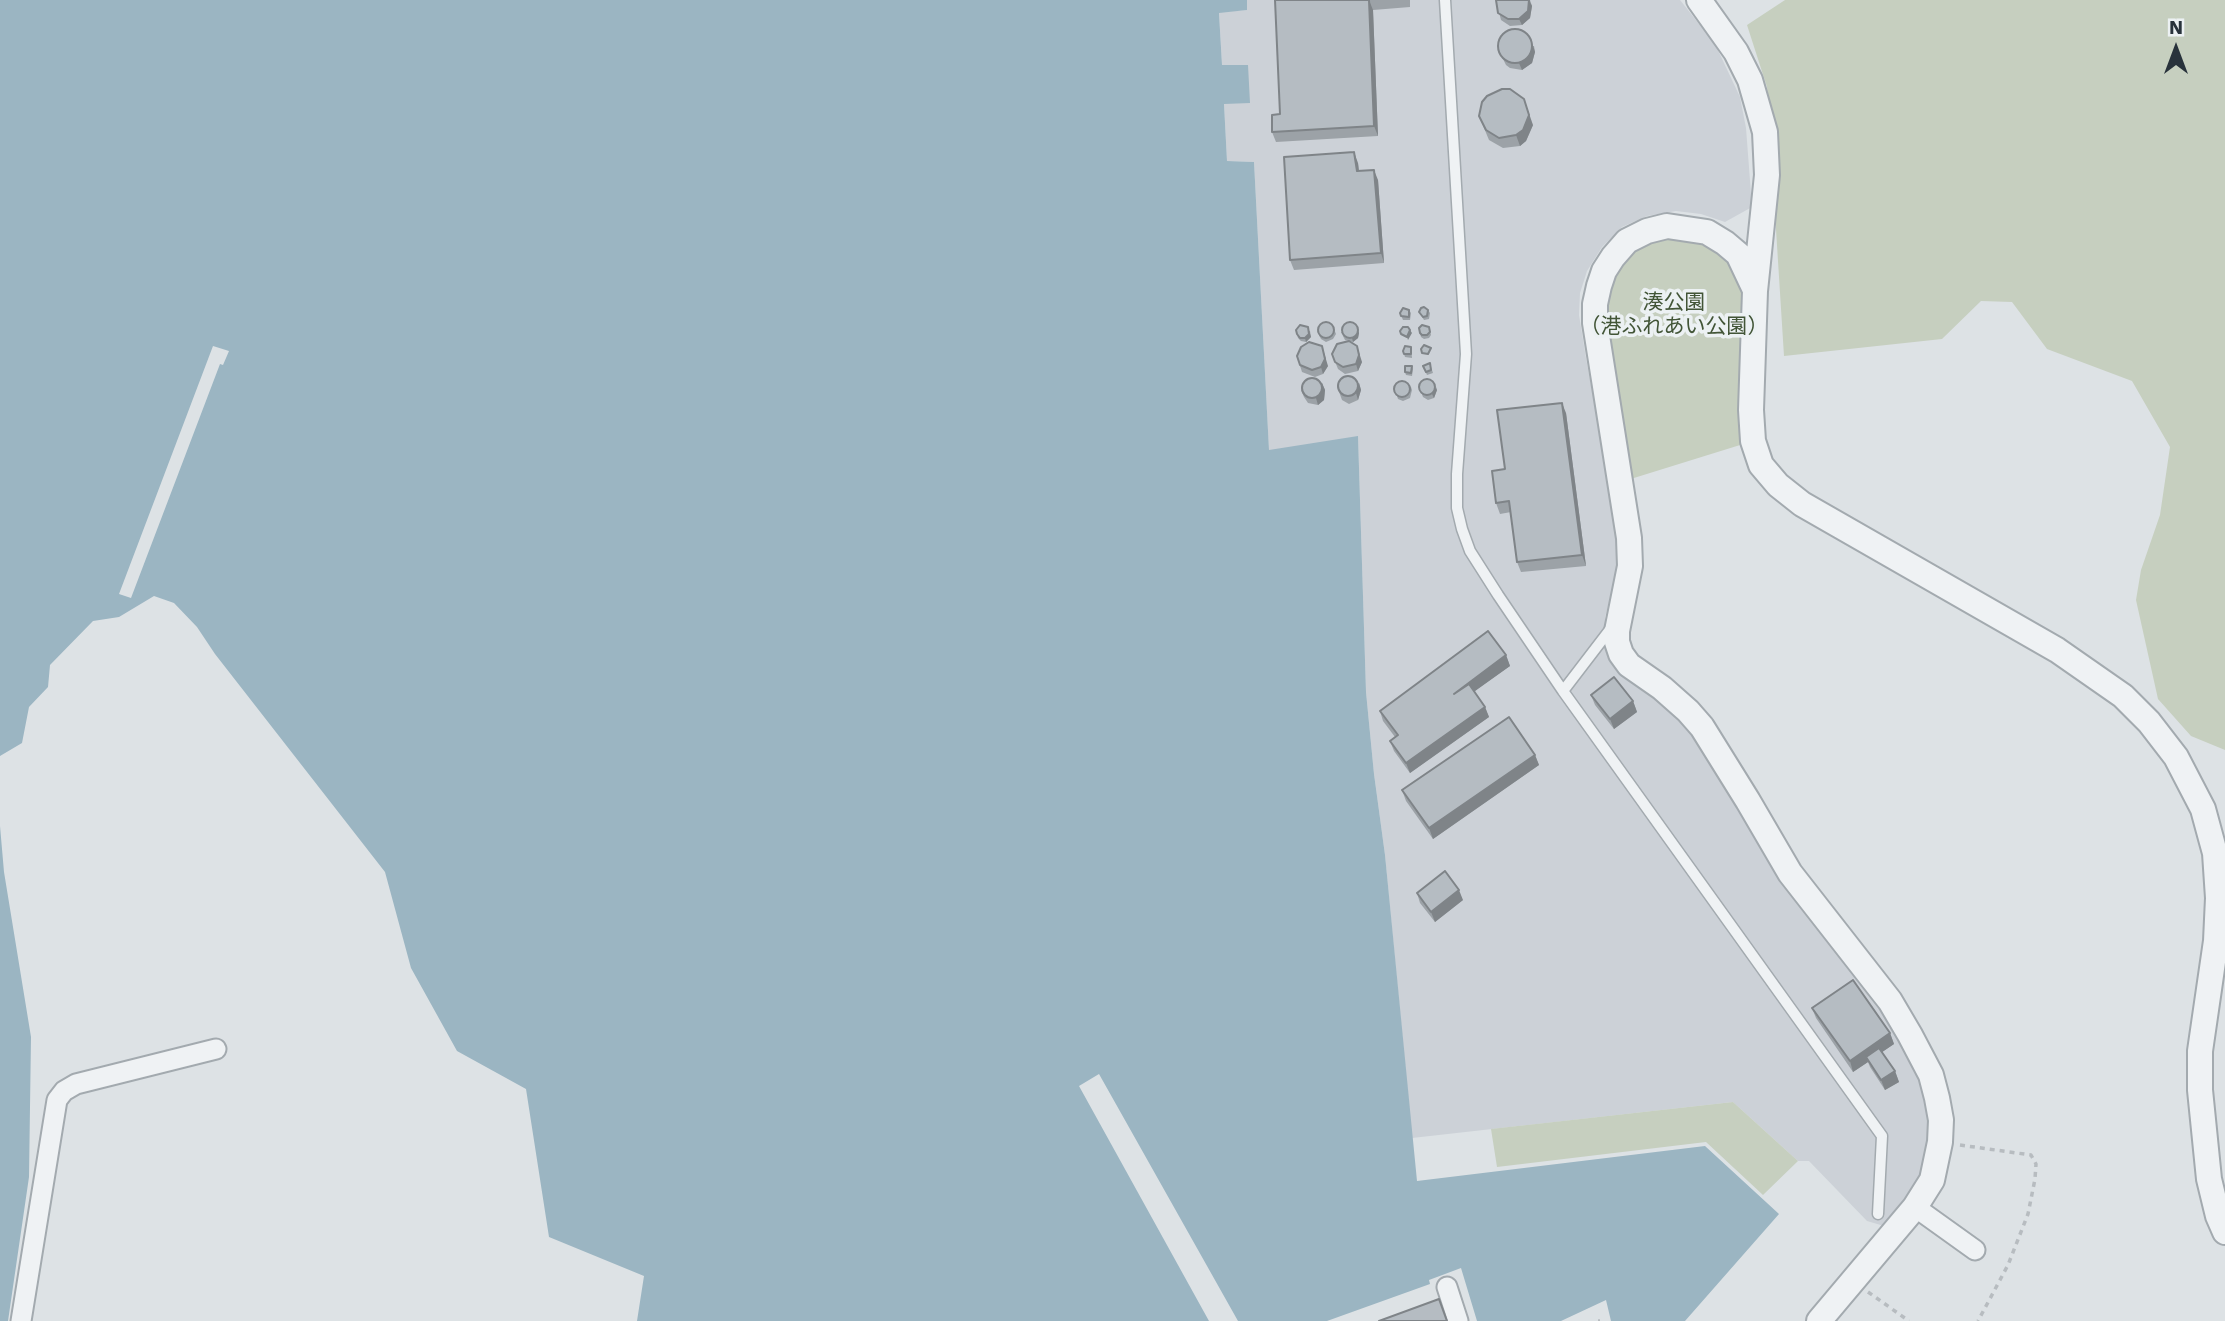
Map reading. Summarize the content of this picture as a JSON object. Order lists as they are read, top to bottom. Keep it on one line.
{"parks":["湊公園 （港ふれあい公園）"],"north":"top"}
